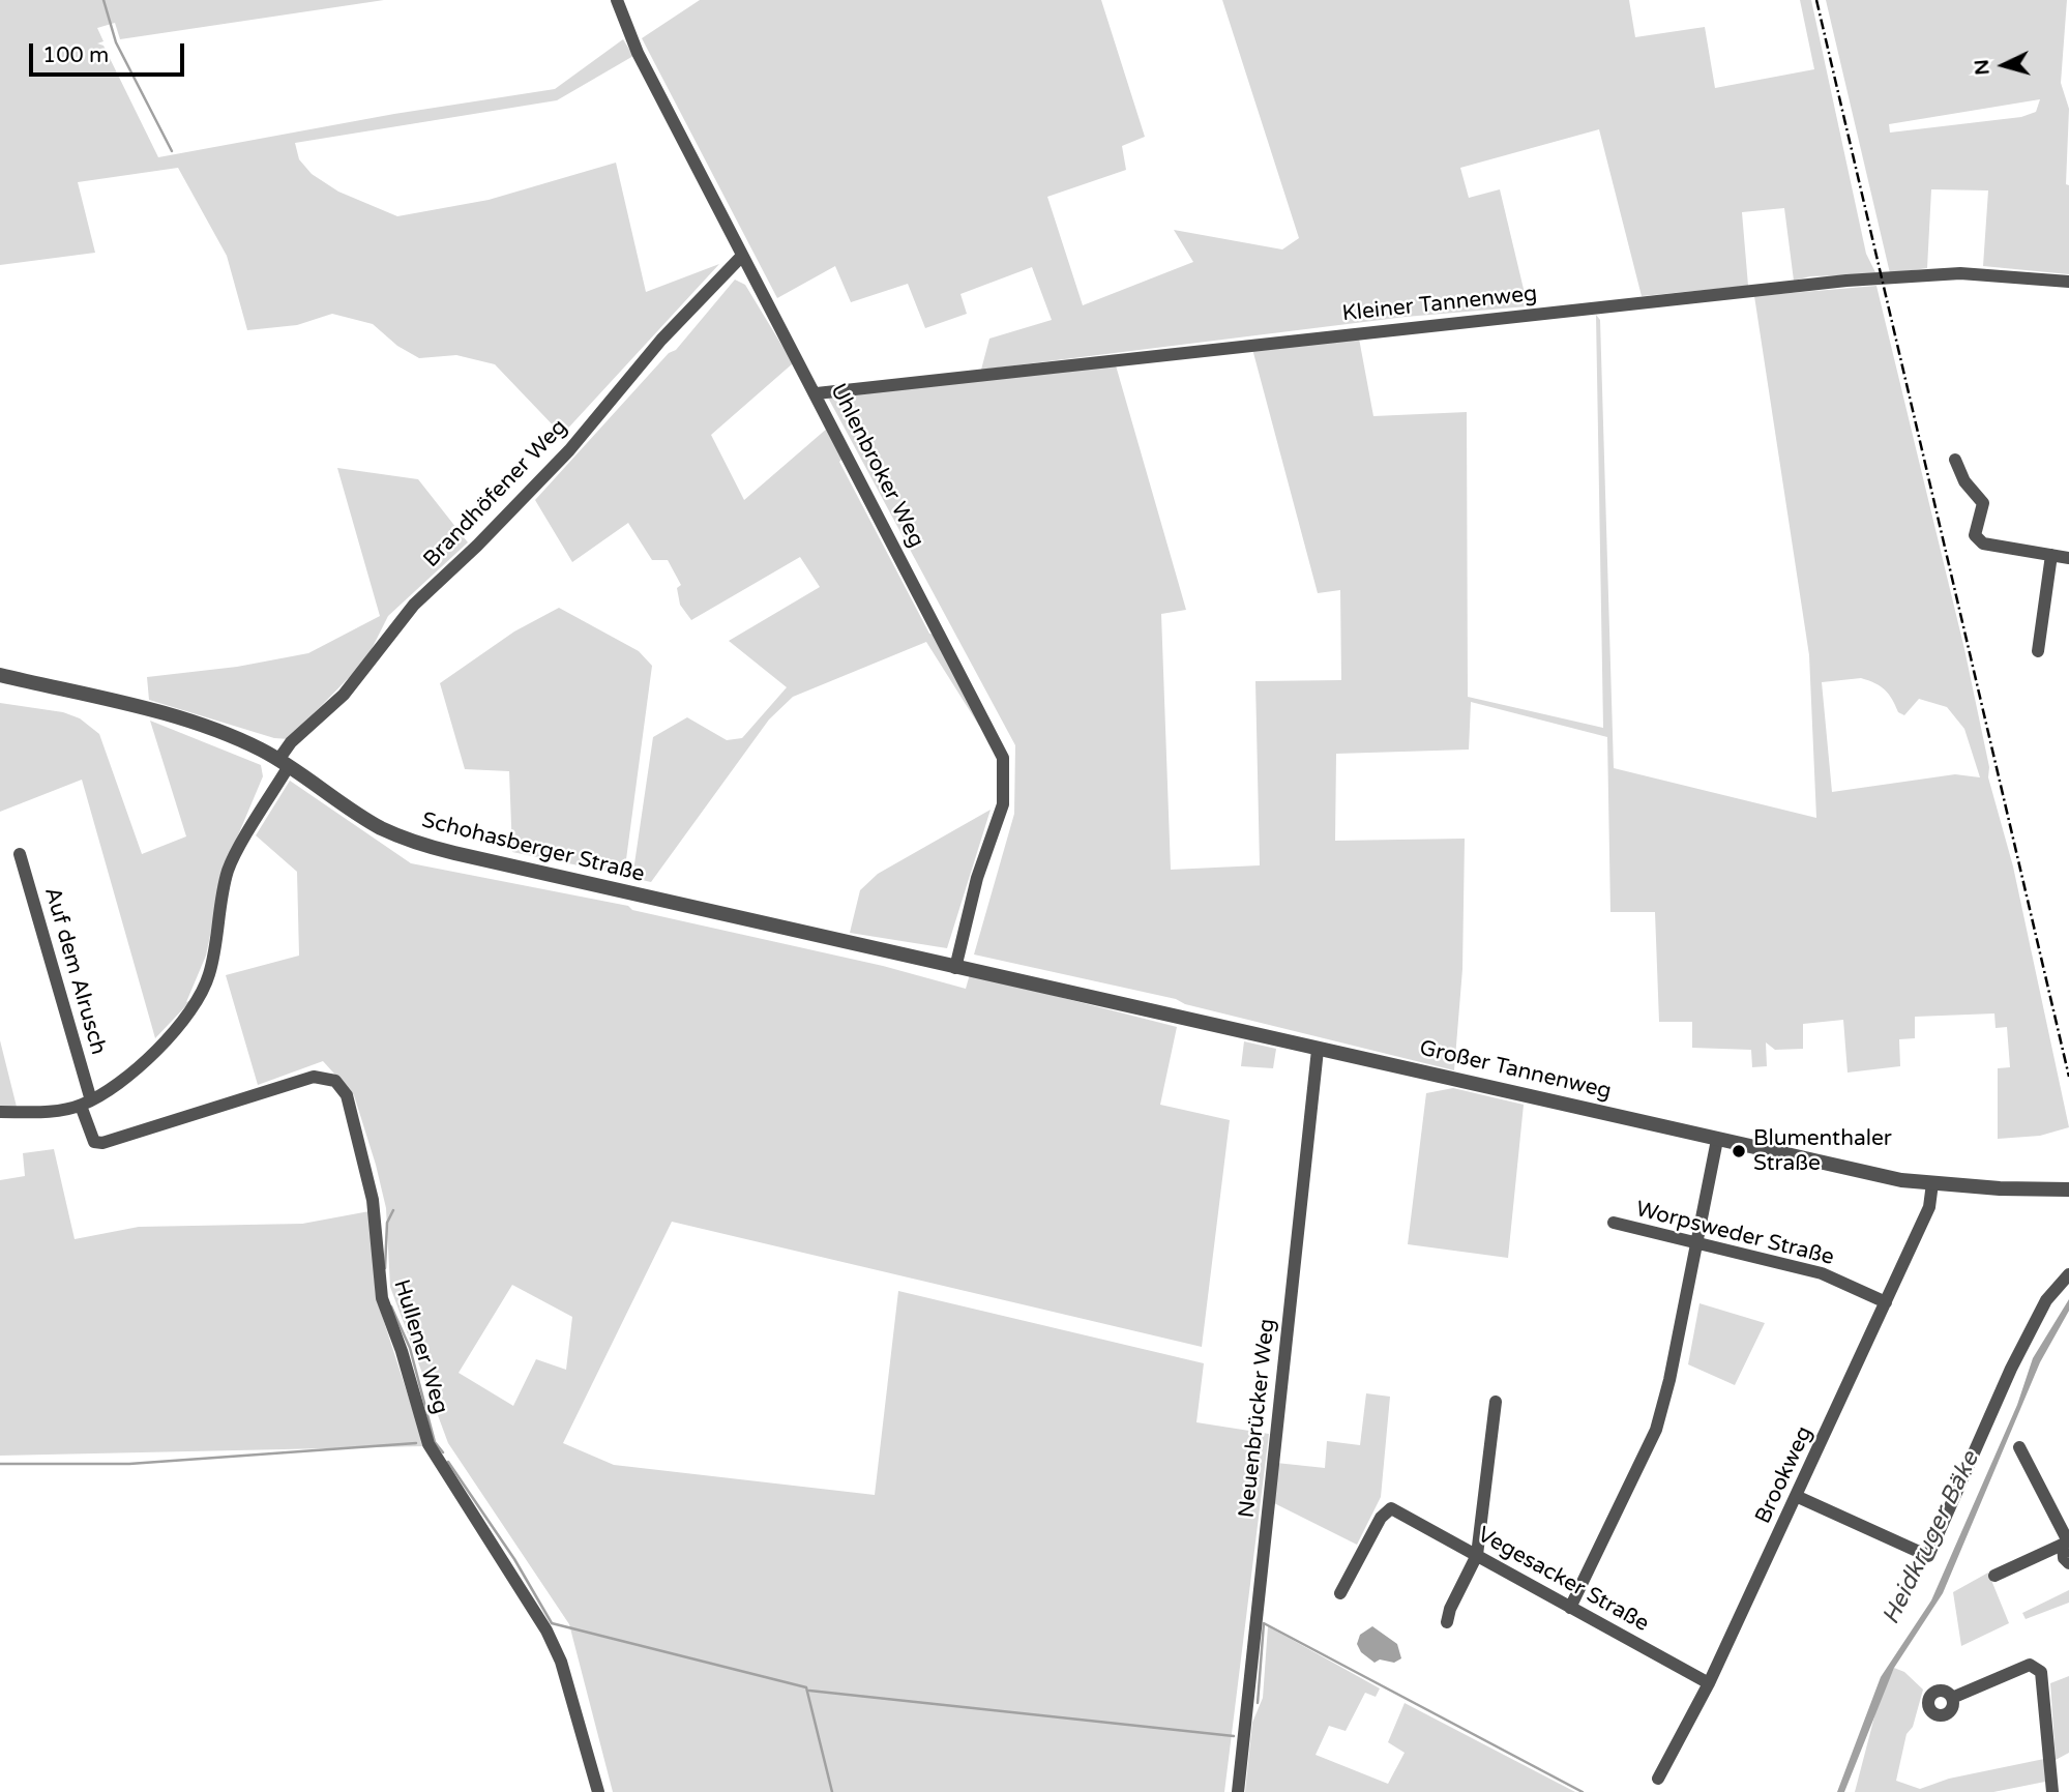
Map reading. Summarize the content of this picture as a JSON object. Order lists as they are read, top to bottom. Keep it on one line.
{"streets":{"street":["Kleiner Tannenweg","Uhlenbroker Weg","Brandhöfener Weg","Schohasberger Straße","Auf dem Alrusch","Großer Tannenweg","Worpsweder Straße","Hullener Weg","Neuenbrücker Weg","Brookweg","Vegesacker Straße"]},"crossings":[["Kleiner Tannenweg","Uhlenbroker Weg"],["Uhlenbroker Weg","Brandhöfener Weg"],["Uhlenbroker Weg","Schohasberger Straße"],["Uhlenbroker Weg","Großer Tannenweg"],["Brandhöfener Weg","Schohasberger Straße"],["Brandhöfener Weg","Auf dem Alrusch"],["Brandhöfener Weg","Hullener Weg"],["Schohasberger Straße","Großer Tannenweg"],["Auf dem Alrusch","Hullener Weg"],["Großer Tannenweg","Neuenbrücker Weg"],["Großer Tannenweg","Brookweg"],["Worpsweder Straße","Brookweg"],["Brookweg","Vegesacker Straße"]],"water":["Heidkruger Bäke"],"places":["Blumenthaler Straße"],"scale_bar":"100 m","north":"left"}
